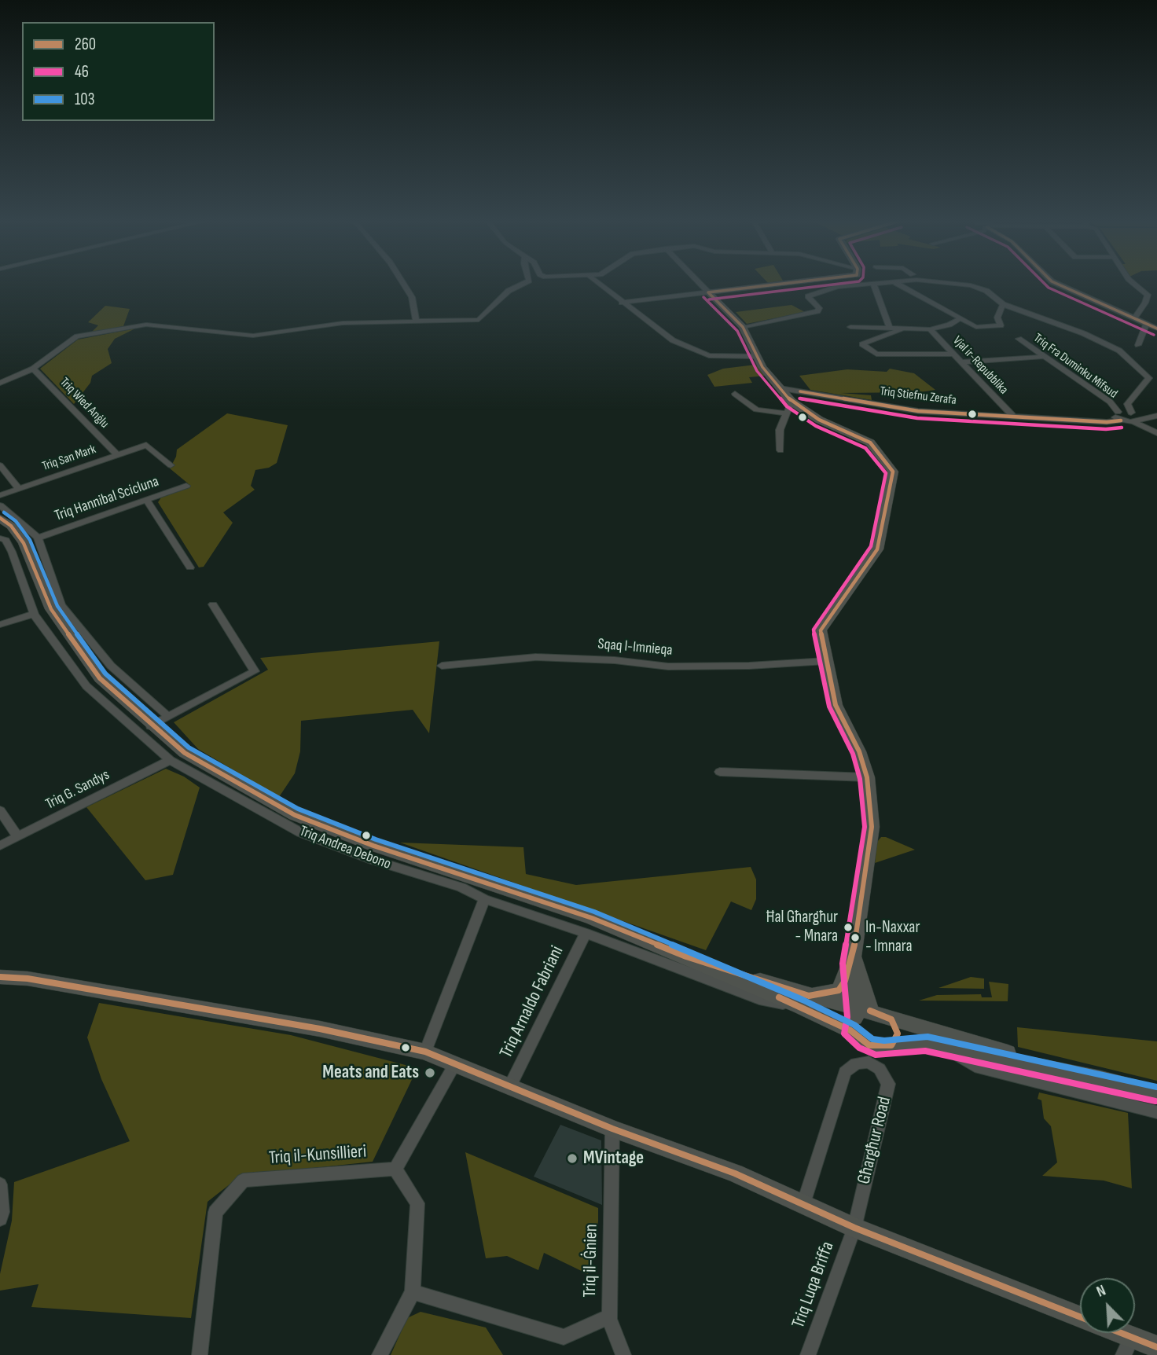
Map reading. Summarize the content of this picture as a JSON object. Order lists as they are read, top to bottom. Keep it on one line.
{"streets":{"main road":["Triq Andrea Debono"],"street":["Vjal ir-Repubblika","Triq Fra Duminku Mifsud","Triq Stiefnu Zerafa","Triq Wied Anġlu","Triq San Mark","Triq Hannibal Scicluna","Sqaq l-Imnieqa","Triq G. Sandys","Triq Arnaldo Fabriani","Għargħur Road","Triq il-Kunsillieri","Triq il-Ġnien","Triq Luqa Briffa"]},"crossings":[["Vjal ir-Repubblika","Triq Stiefnu Zerafa"],["Triq Wied Anġlu","Triq San Mark"],["Triq G. Sandys","Triq Andrea Debono"],["Triq Andrea Debono","Triq Arnaldo Fabriani"],["Għargħur Road","Triq Luqa Briffa"]],"places":["Ħal Għargħur - Mnara","In-Naxxar - Imnara","Meats and Eats","MVintage"],"lines":["transit line 260","transit line 46","transit line 103"],"legend":["260","46","103"],"north":"top left"}
